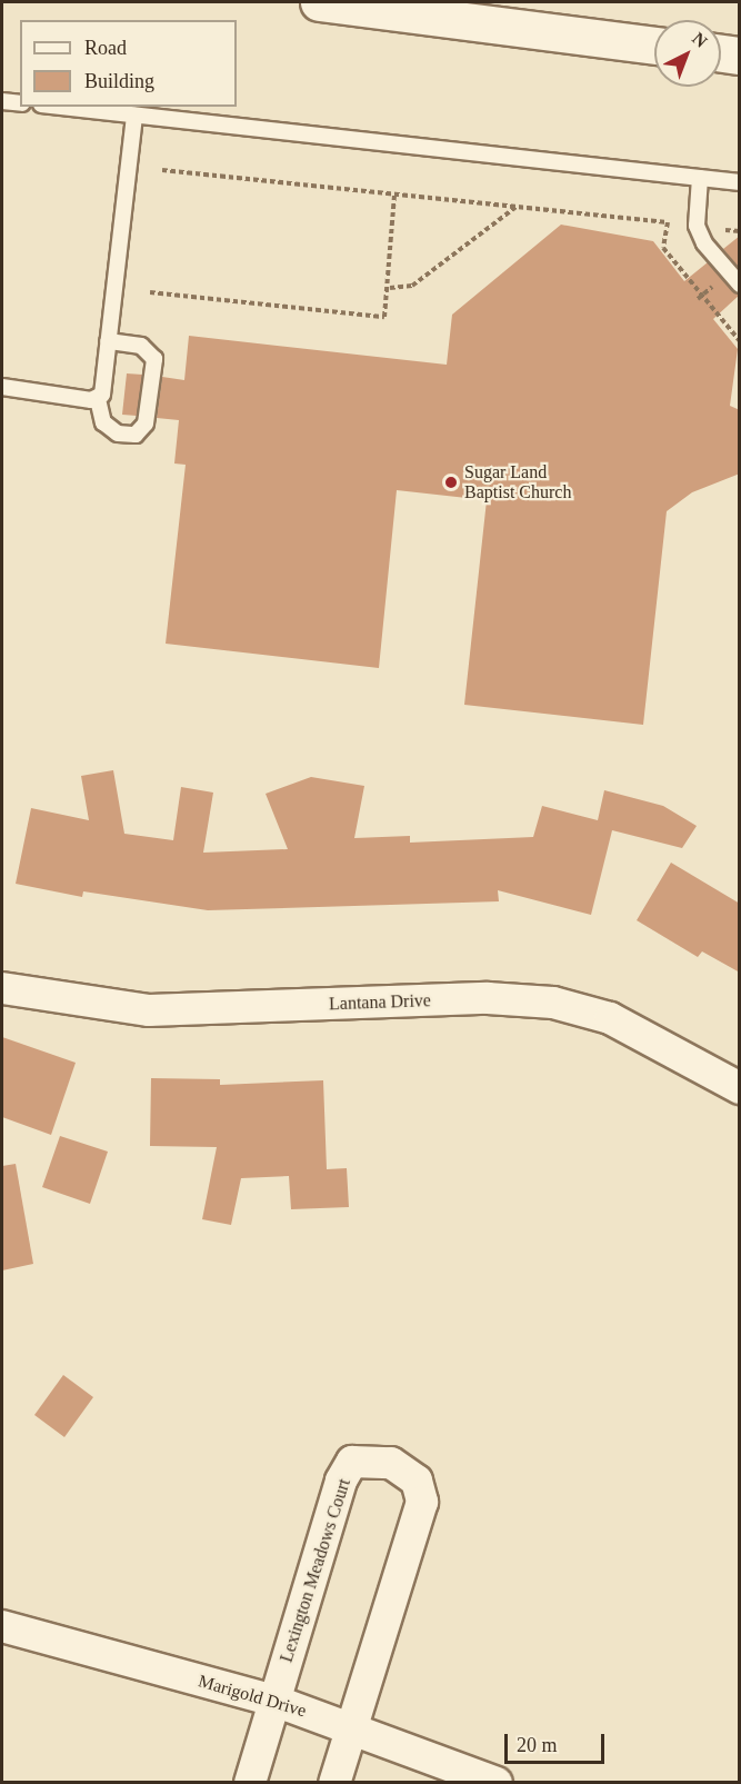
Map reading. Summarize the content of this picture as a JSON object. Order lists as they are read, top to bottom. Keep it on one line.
{"streets":{"street":["Lantana Drive","Lexington Meadows Court","Marigold Drive"]},"crossings":[["Lexington Meadows Court","Marigold Drive"]],"places":["Sugar Land Baptist Church"],"legend":["Road","Building"],"scale_bar":"20 m","north":"top right"}
